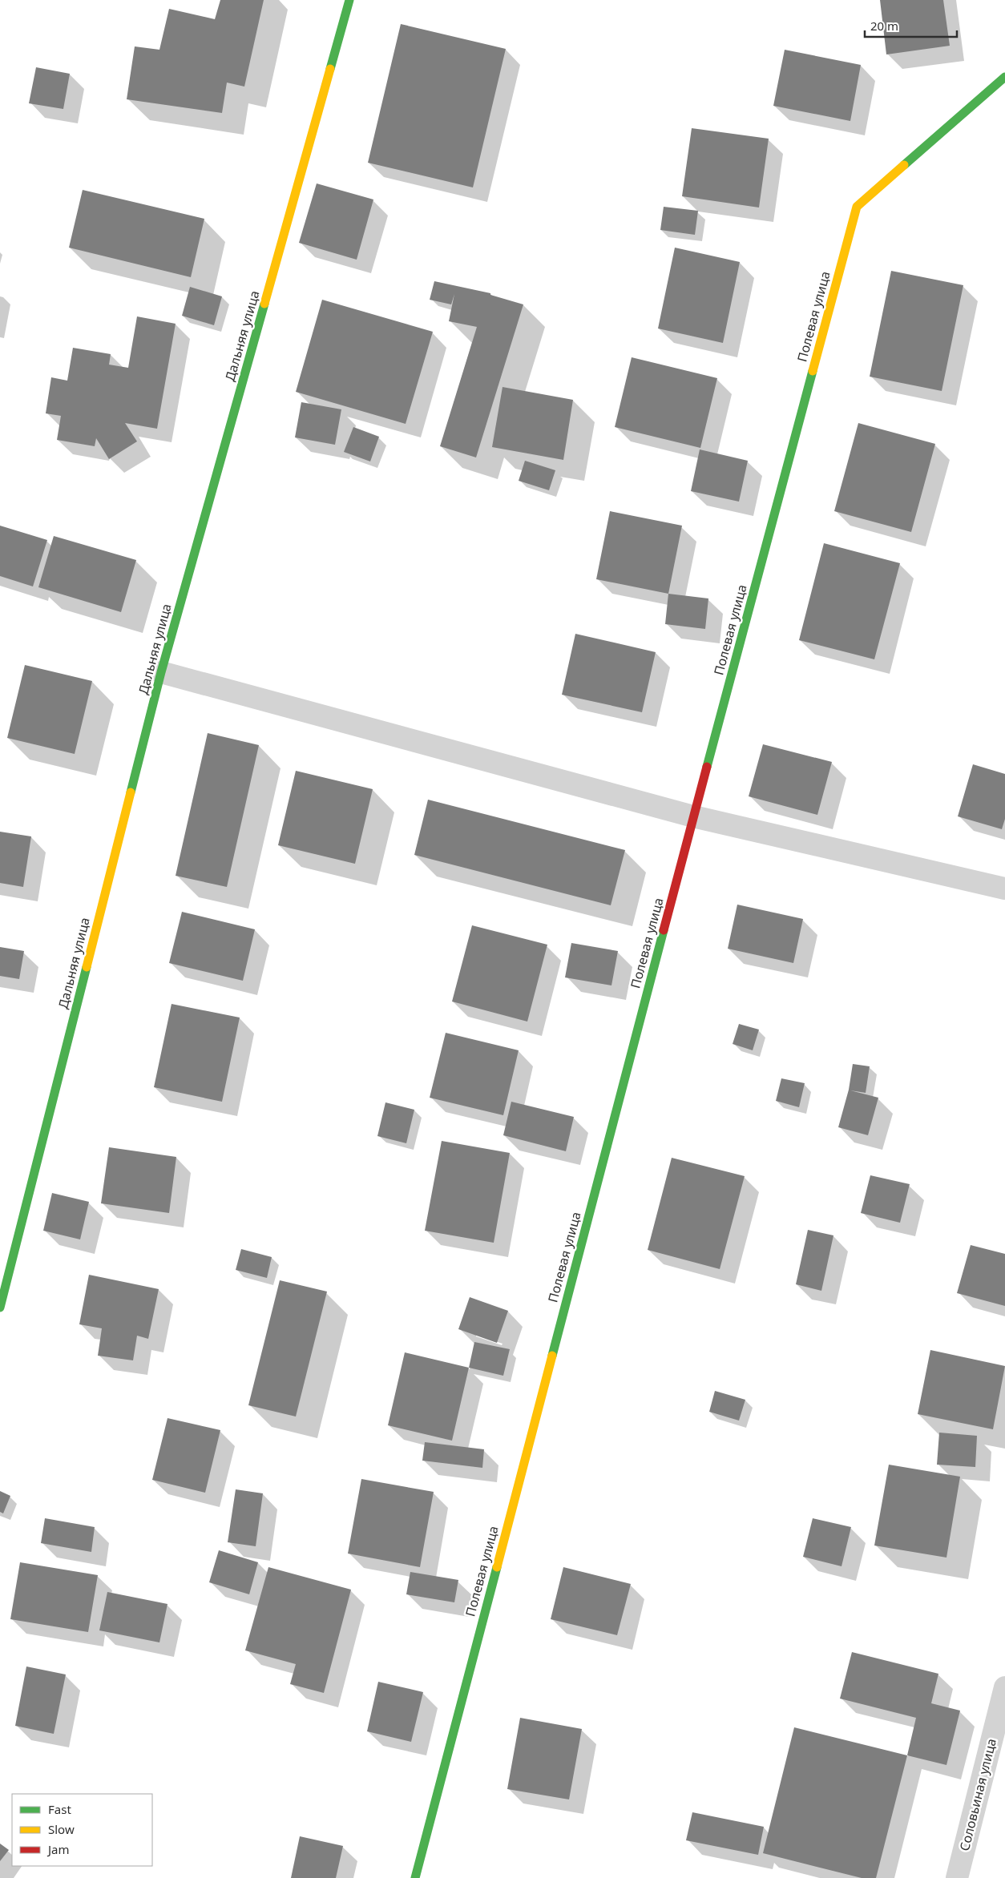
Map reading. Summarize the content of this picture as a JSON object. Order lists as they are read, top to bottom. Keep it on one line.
{"streets":{"street":["Полевая улица","Дальняя улица","Соловьиная улица"]},"legend":["Fast","Slow","Jam"],"scale_bar":"20 m"}
